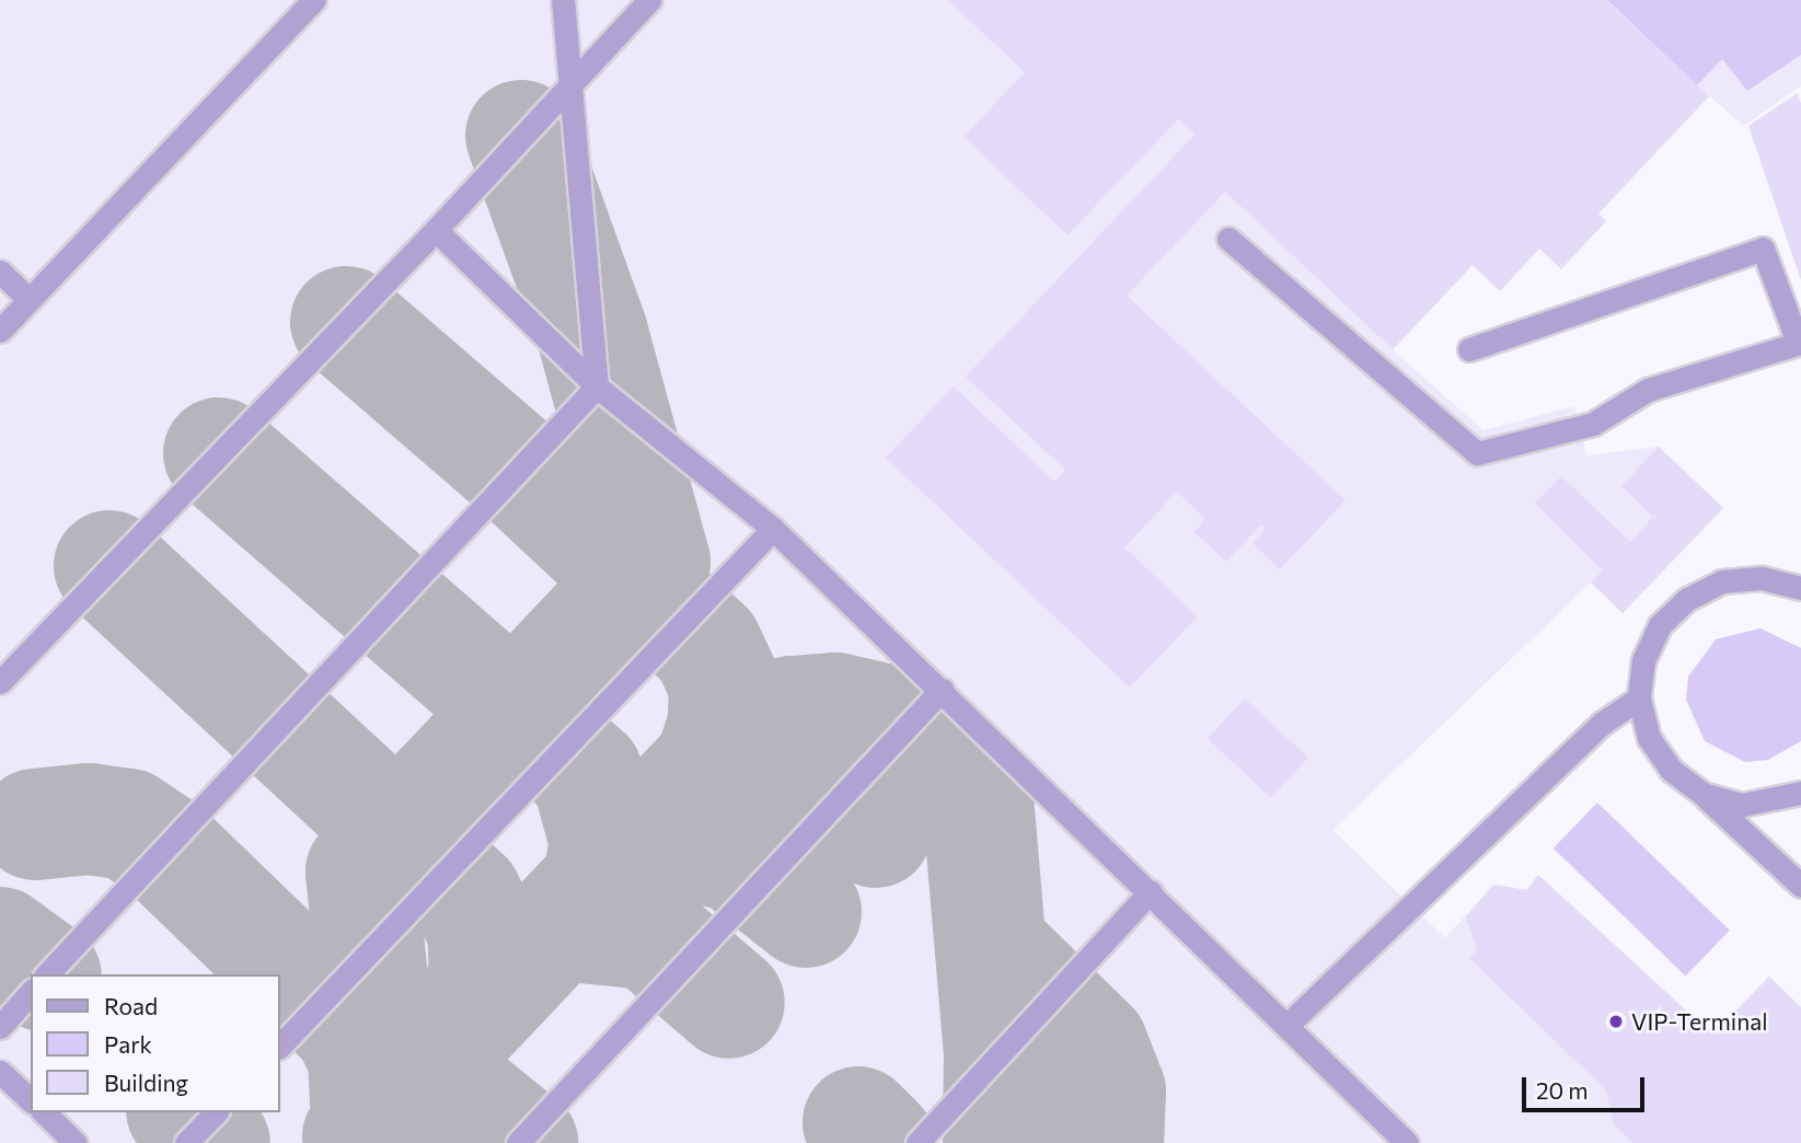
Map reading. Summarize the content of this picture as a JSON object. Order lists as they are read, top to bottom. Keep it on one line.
{"places":["VIP-Terminal"],"legend":["Road","Park","Building"],"scale_bar":"20 m"}
